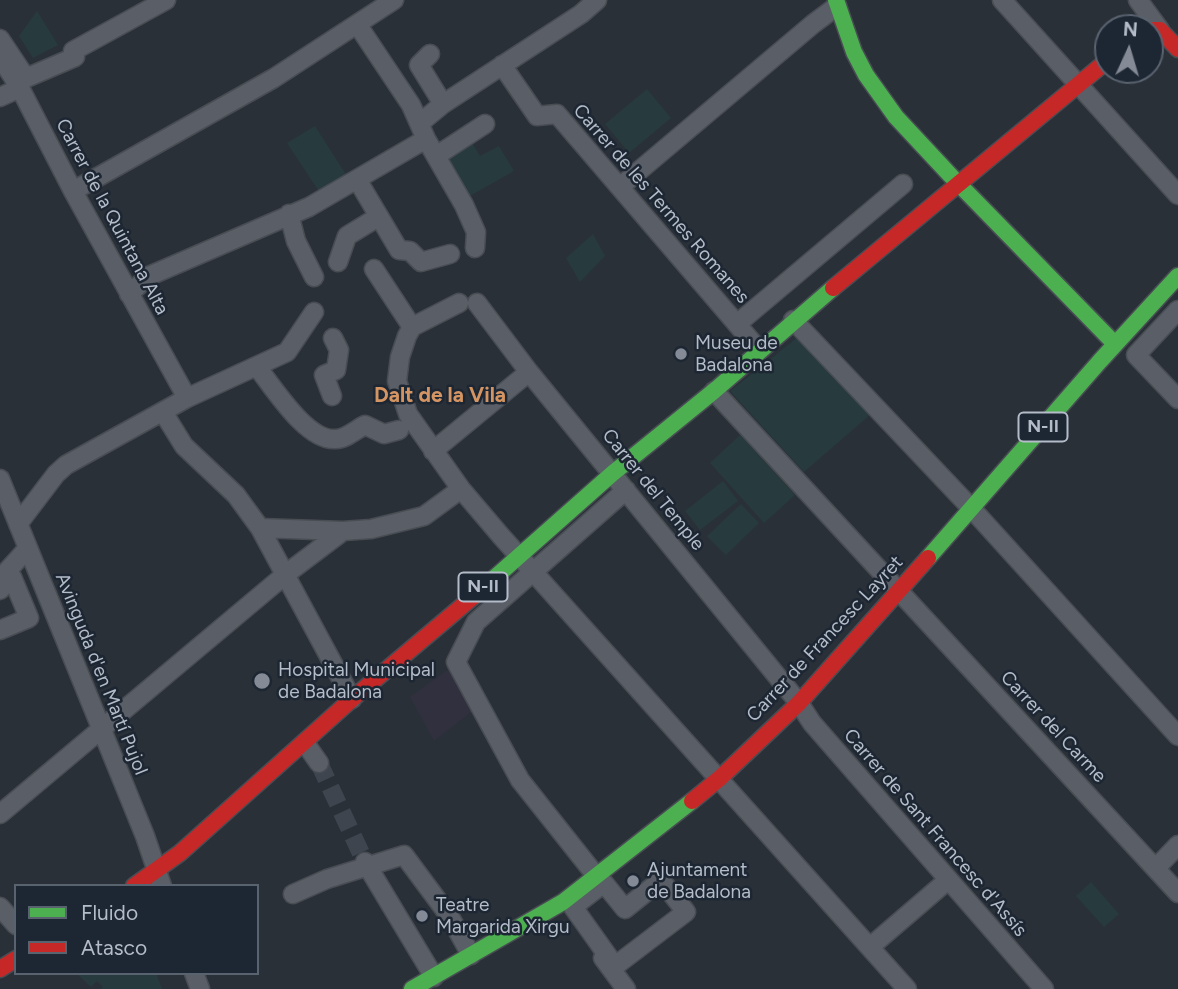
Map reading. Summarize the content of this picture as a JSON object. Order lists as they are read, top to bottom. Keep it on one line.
{"streets":{"main road":["N-II","Carrer de Francesc Layret"],"street":["Carrer de les Termes Romanes","Carrer de la Quintana Alta","Carrer del Temple","Avinguda d'en Martí Pujol","Carrer del Carme","Carrer de Sant Francesc d'Assís"]},"crossings":[["Carrer de les Termes Romanes","N-II"],["N-II","Carrer del Temple"],["N-II","Avinguda d'en Martí Pujol"],["N-II","Carrer del Carme"],["Carrer del Temple","Carrer de Francesc Layret"],["Carrer del Temple","Carrer de Sant Francesc d'Assís"],["Carrer de Francesc Layret","Carrer del Carme"],["Carrer de Francesc Layret","Carrer de Sant Francesc d'Assís"]],"districts":["Dalt de la Vila"],"places":["Museu de Badalona","Hospital Municipal de Badalona","Ajuntament de Badalona","Teatre Margarida Xirgu"],"legend":["Fluido","Atasco"],"north":"top"}
